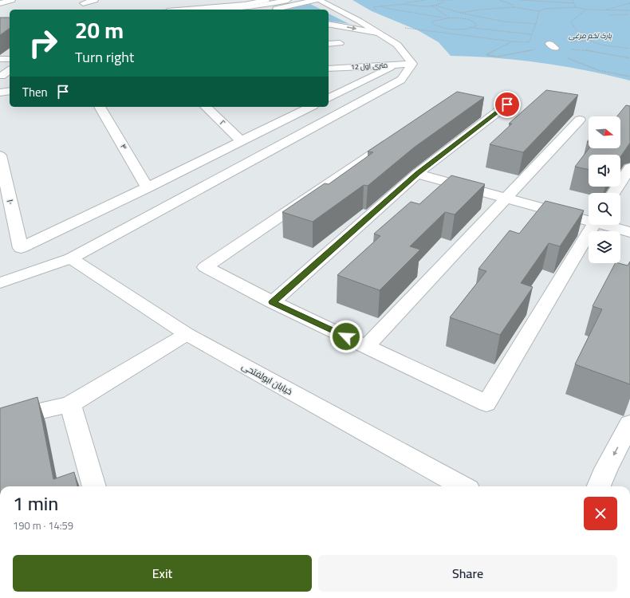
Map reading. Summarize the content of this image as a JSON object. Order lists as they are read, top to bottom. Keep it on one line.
{"streets":{"street":["12 متری اول","۲","۴","۱۰","خیابان ابولفتحی"]},"crossings":[["۴","۱۰"]],"parks":["پارک تخم مرغی"],"north":"right","page":{"turn":["20 m","Turn right"],"then":"Then","heading":["1 min","190 m · 14:59"],"buttons":["Exit","Share"]}}
